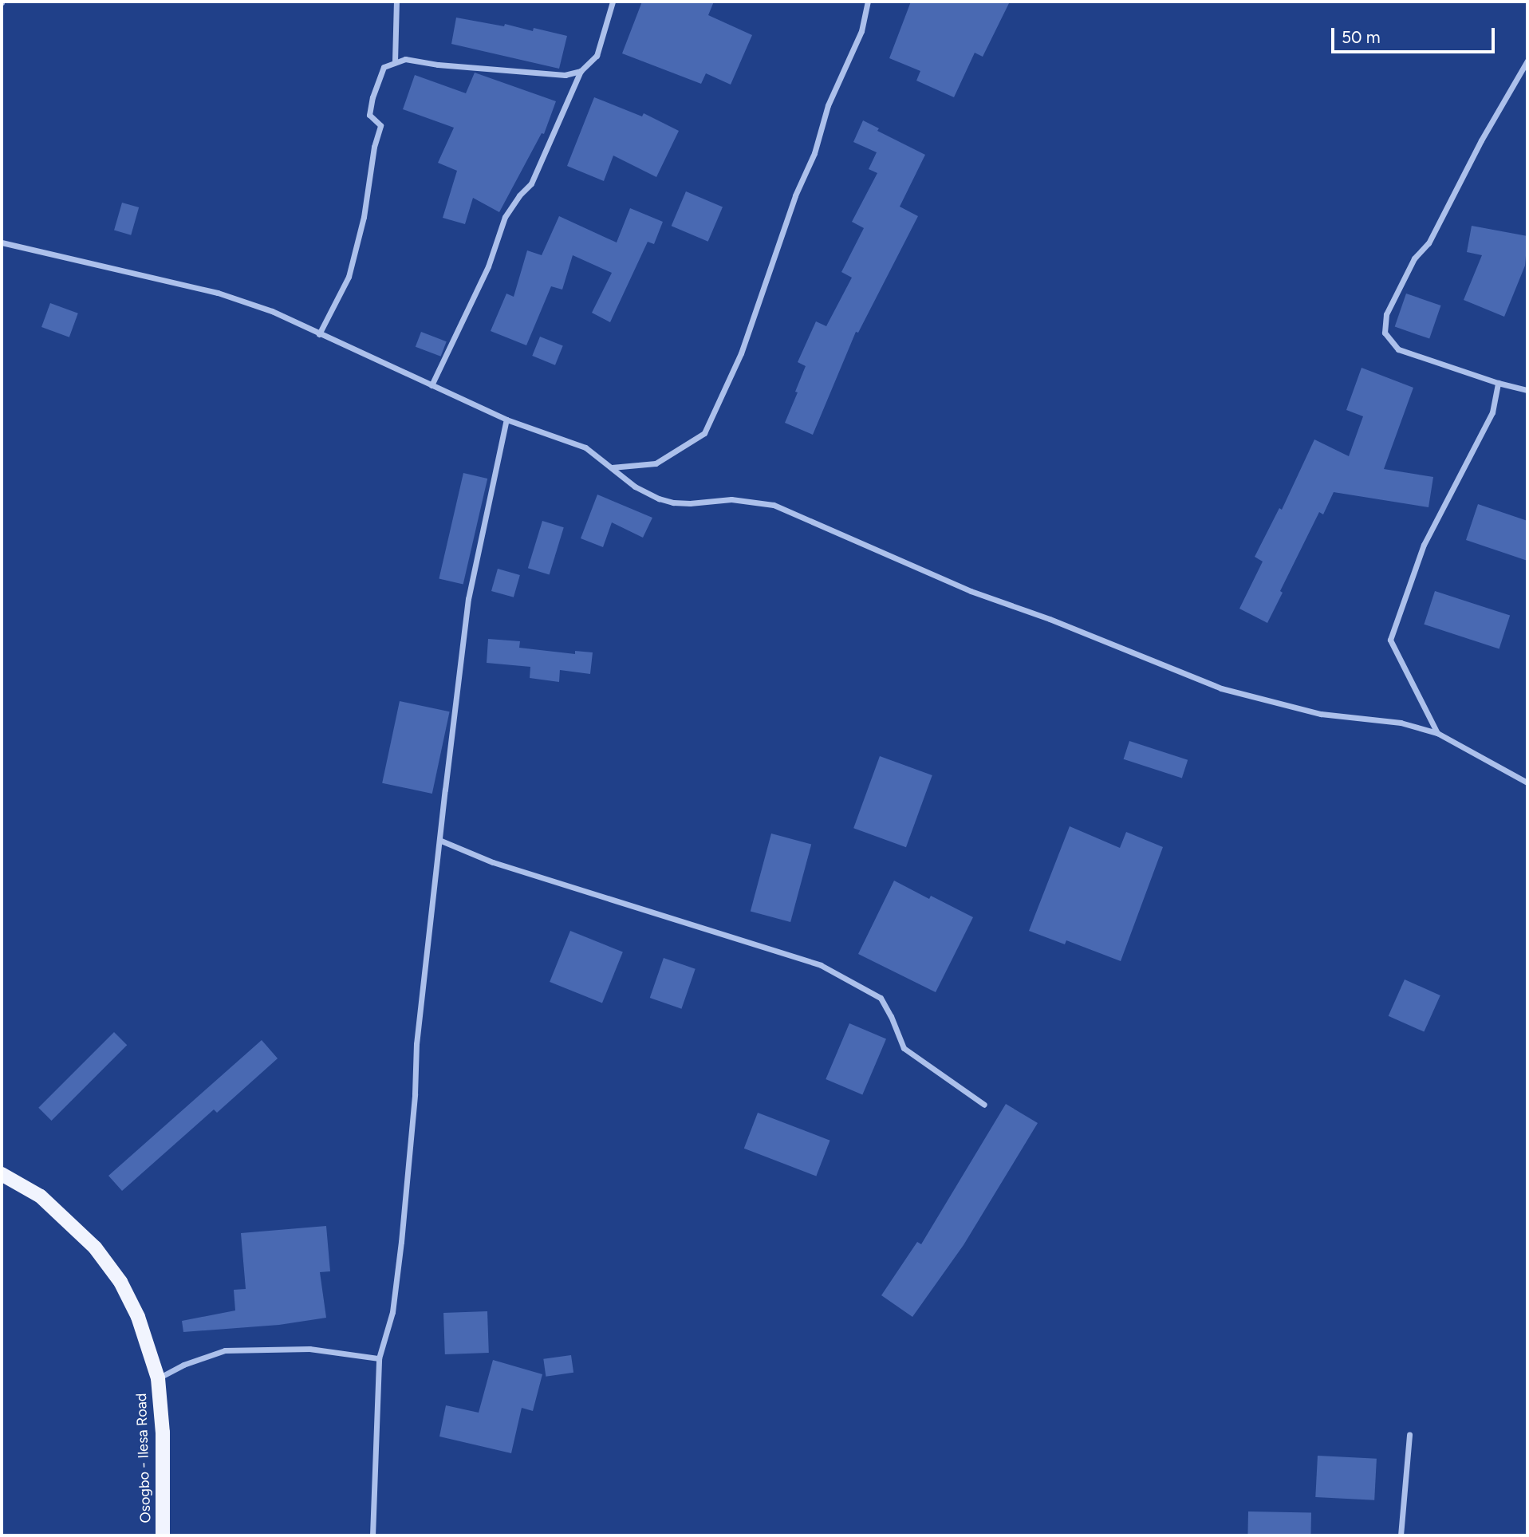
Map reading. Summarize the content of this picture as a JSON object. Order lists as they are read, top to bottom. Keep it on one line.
{"streets":{"main road":["Osogbo - Ilesa Road"]},"scale_bar":"50 m"}
